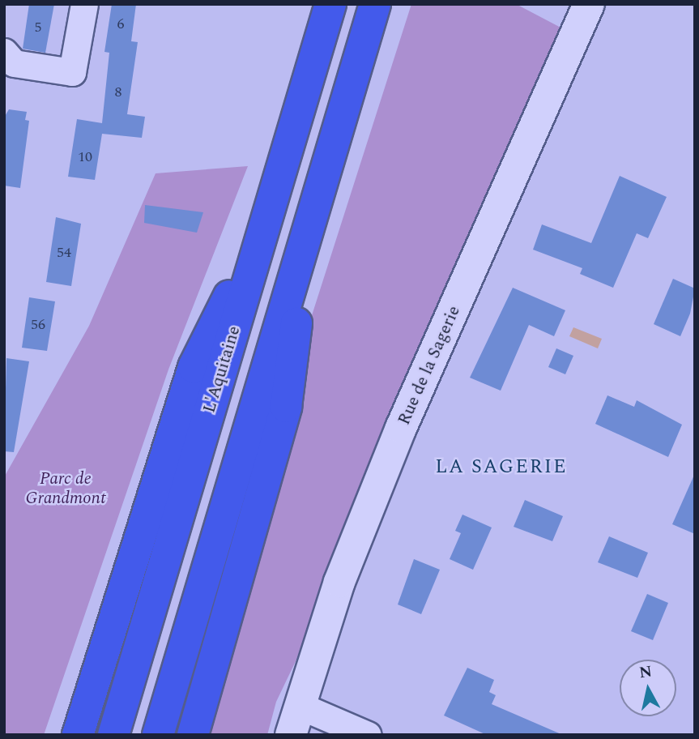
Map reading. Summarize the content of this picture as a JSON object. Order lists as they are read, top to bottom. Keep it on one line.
{"streets":{"highway":["L'Aquitaine"],"street":["Rue de la Sagerie"]},"districts":["LA SAGERIE"],"parks":["Parc de Grandmont"],"house_numbers":["6","5","8","10","54","56"],"north":"top"}
